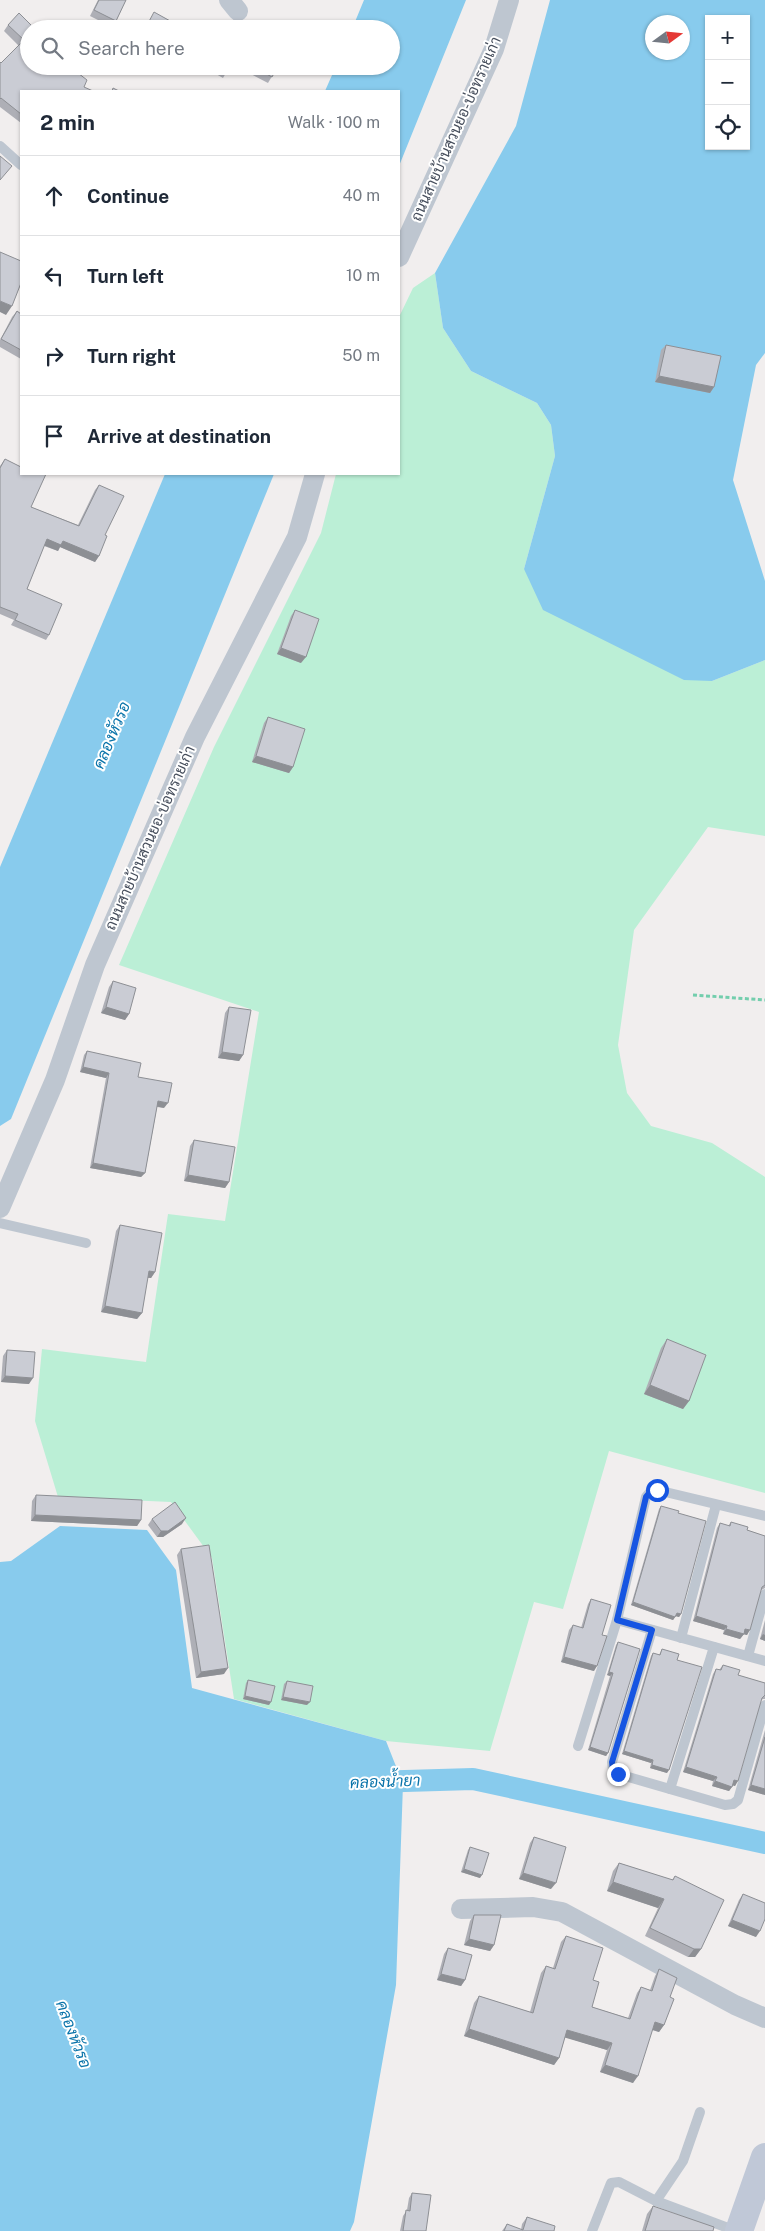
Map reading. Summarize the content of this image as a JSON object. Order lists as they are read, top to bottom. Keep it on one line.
{"streets":{"street":["ถนนสายบ้านสวนยอ-บ่อทรายเก่า"]},"water":["คลองหัวรอ","คลองน้ำยา"],"north":"right","page":{"map_buttons":["+","−"],"search":"Search here","heading":["2 min","Walk · 100 m"],"list":[["Continue","40 m"],["Turn left","10 m"],["Turn right","50 m"],"Arrive at destination"]}}
